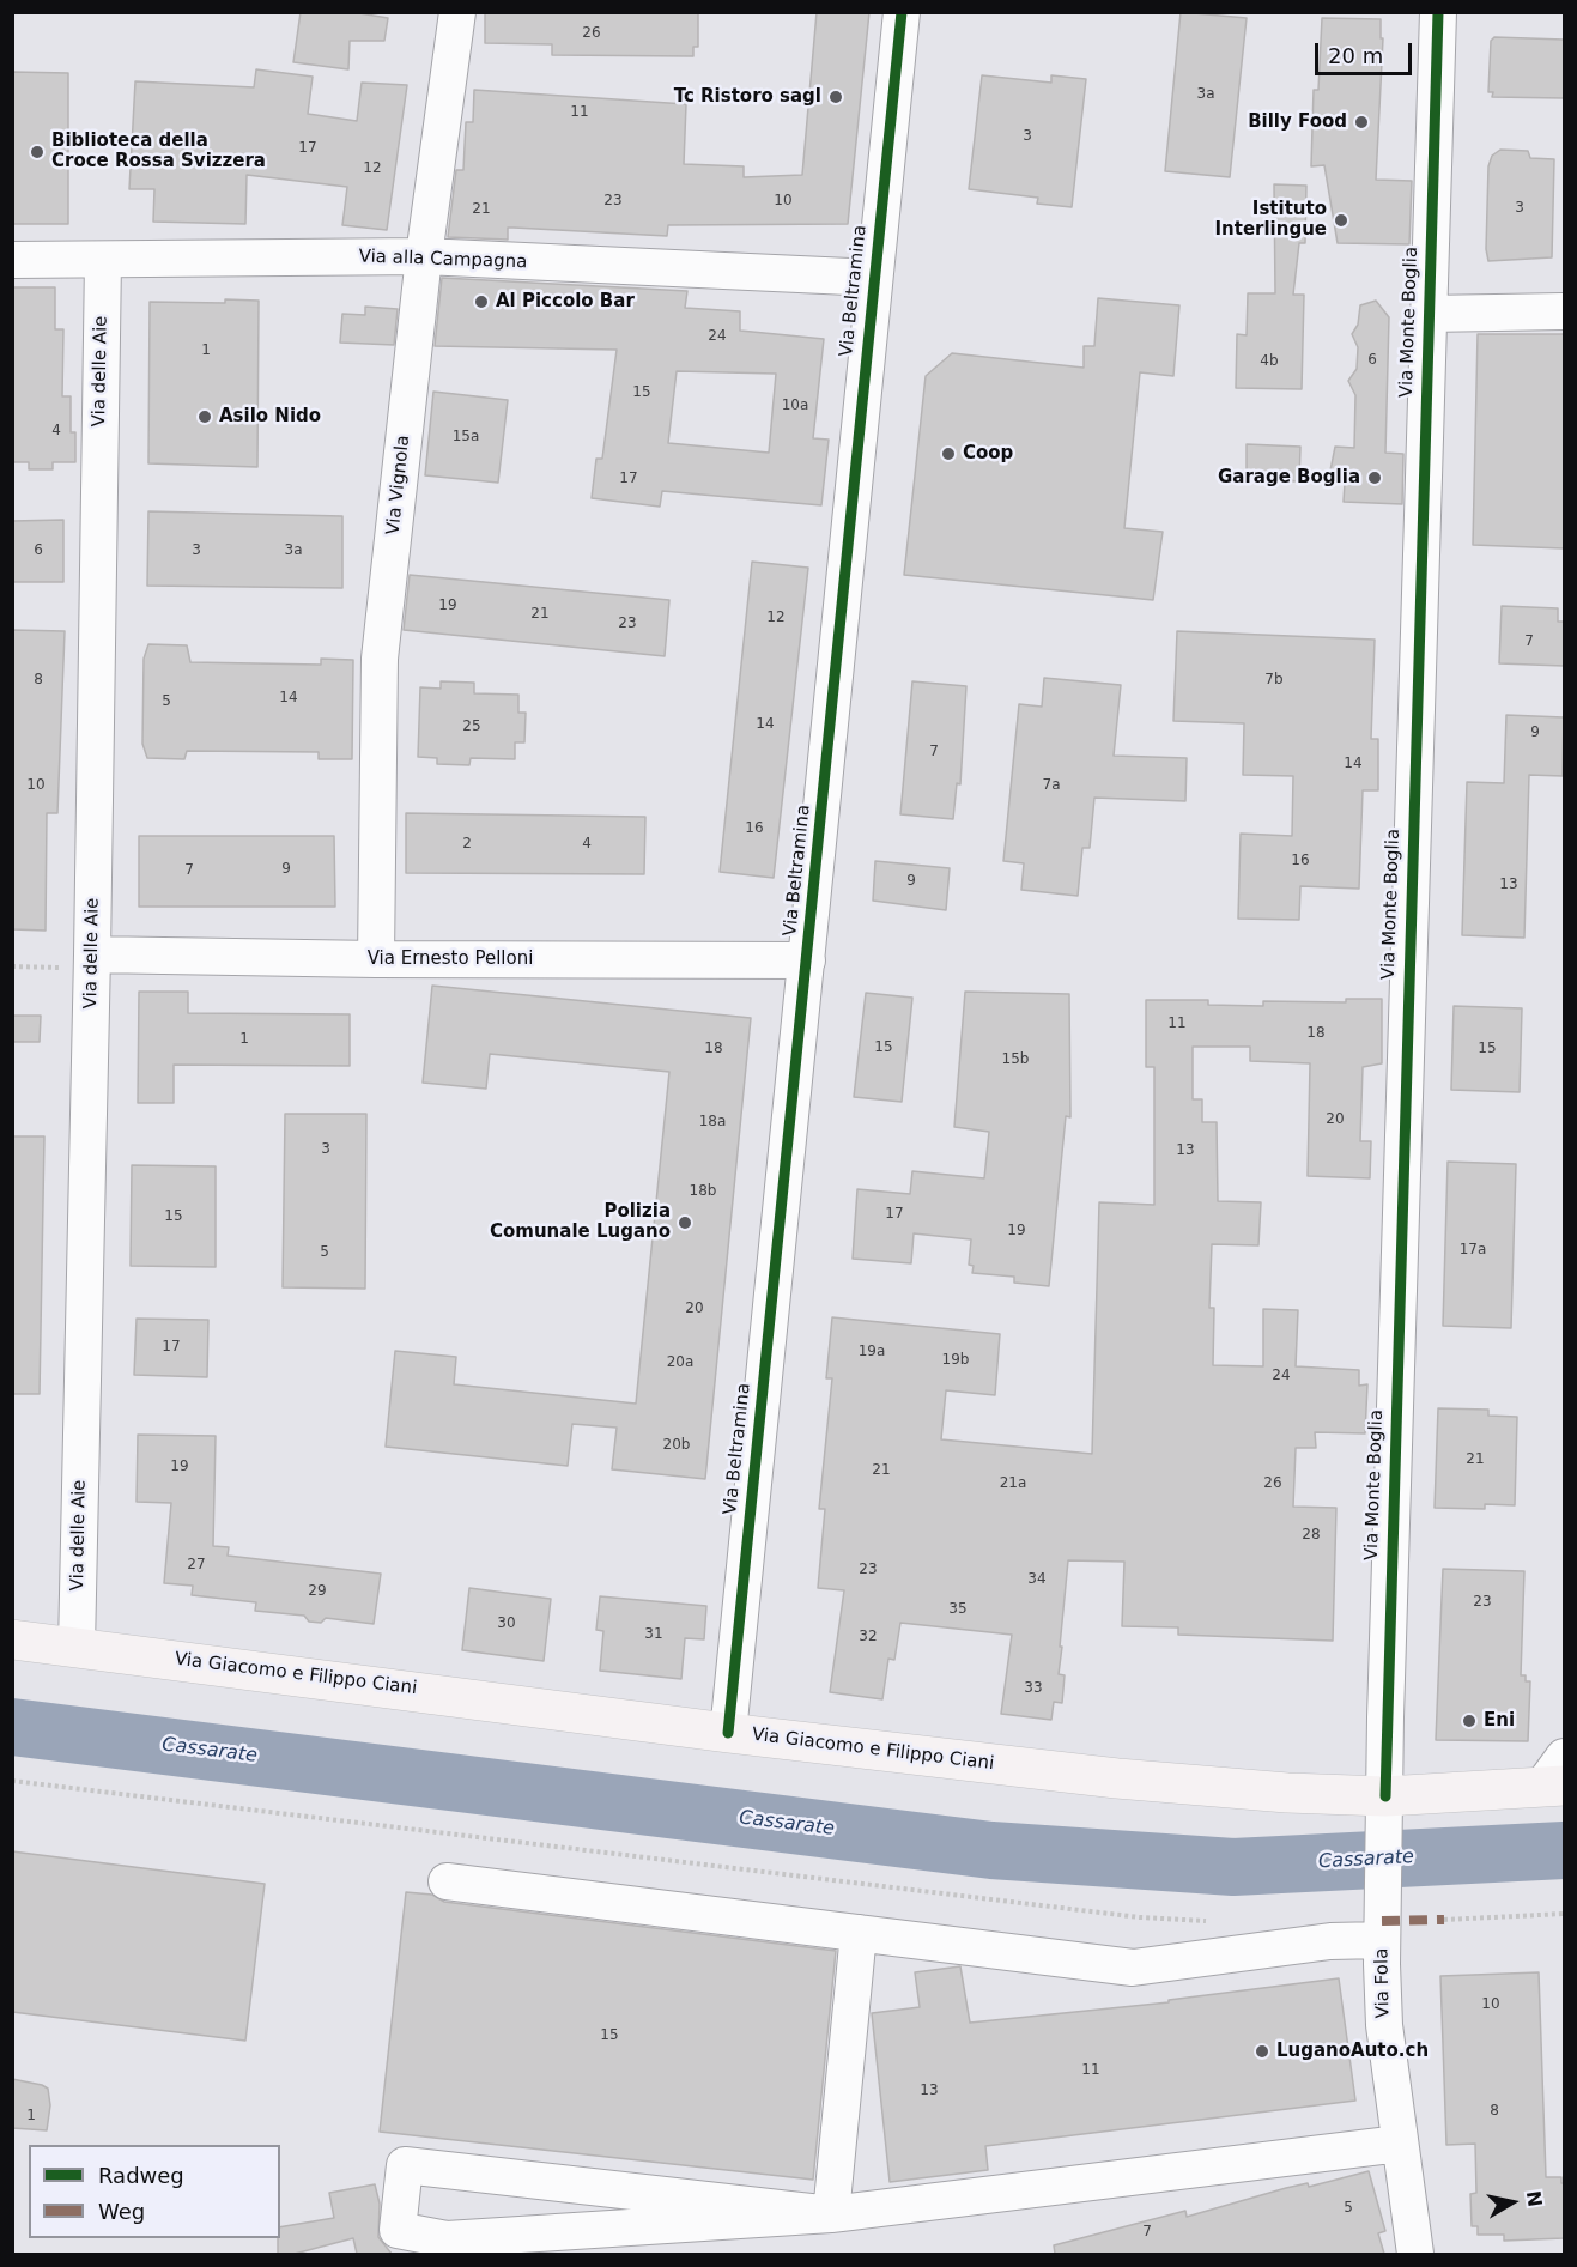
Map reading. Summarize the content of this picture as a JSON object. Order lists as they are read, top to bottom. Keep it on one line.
{"streets":{"main road":["Via Giacomo e Filippo Ciani"],"street":["Via alla Campagna","Via Beltramina","Via Monte Boglia","Via delle Aie","Via Vignola","Via Ernesto Pelloni","Via Fola"]},"crossings":[["Via alla Campagna","Via Beltramina"],["Via alla Campagna","Via delle Aie"],["Via alla Campagna","Via Vignola"],["Via Beltramina","Via Ernesto Pelloni"],["Via Beltramina","Via Giacomo e Filippo Ciani"],["Via Monte Boglia","Via Giacomo e Filippo Ciani"],["Via Monte Boglia","Via Fola"],["Via delle Aie","Via Ernesto Pelloni"],["Via delle Aie","Via Giacomo e Filippo Ciani"],["Via Vignola","Via Ernesto Pelloni"],["Via Giacomo e Filippo Ciani","Via Fola"]],"water":["Cassarate"],"places":["Tc Ristoro sagl","Billy Food","Biblioteca della Croce Rossa Svizzera","Istituto Interlingue","Al Piccolo Bar","Asilo Nido","Coop","Garage Boglia","Polizia Comunale Lugano","Eni","LuganoAuto.ch"],"house_numbers":["26","3a","11","3","17","12","23","10","3","21","24","1","6","4b","15","10a","4","15a","17","6","3","3a","19","21","12","23","7","8","7b","14","5","14","25","9","7","14","10","7a","16","2","4","16","9","7","9","13","11","18","1","15","18","15","15b","20","18a","3","13","18b","17","15","19","17a","5","20","17","19a","19b","20a","24","20b","21","19","21","21a","26","28","27","23","34","29","23","35","30","31","32","33","10","15","11","13","8","1","5","7"],"legend":["Radweg","Weg"],"scale_bar":"20 m","north":"right"}
